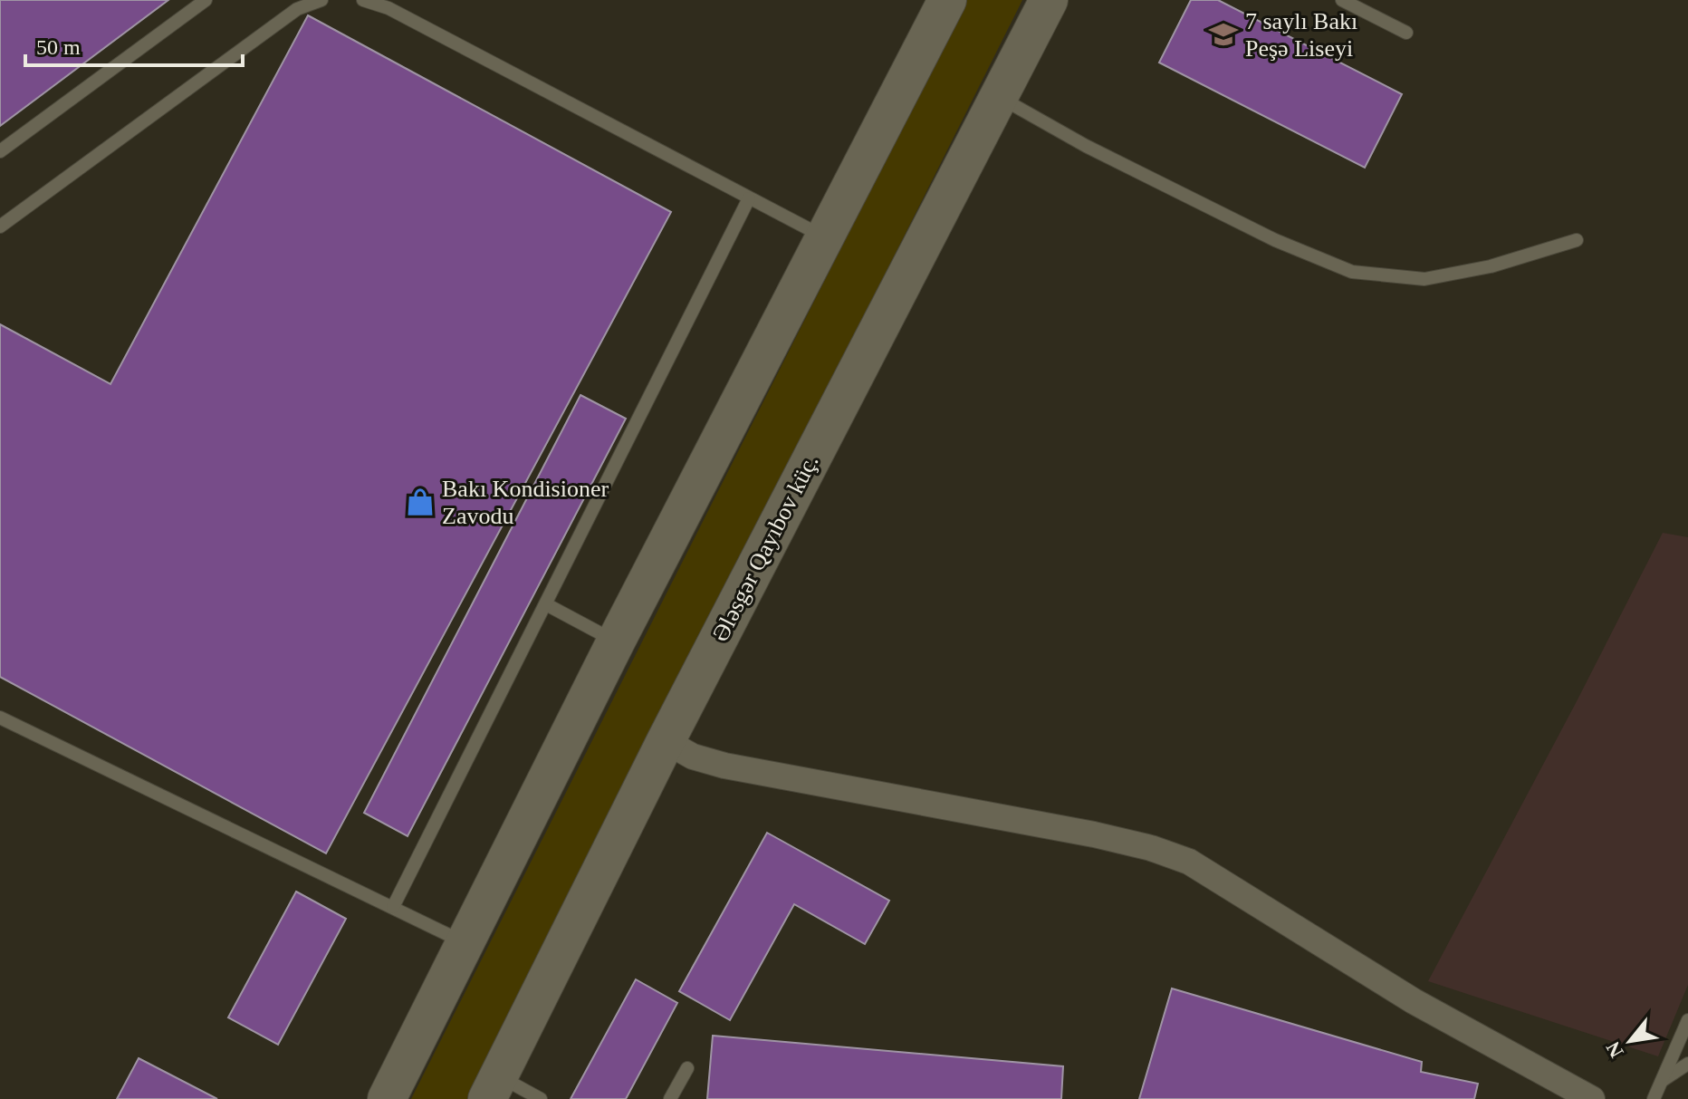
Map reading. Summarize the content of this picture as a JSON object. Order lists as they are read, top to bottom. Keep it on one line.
{"streets":{"main road":["Ələsgər Qayıbov küç."]},"places":{"school or university":["7 saylı Bakı Peşə Liseyi"],"shop":["Bakı Kondisioner Zavodu"]},"scale_bar":"50 m","north":"bottom left"}
